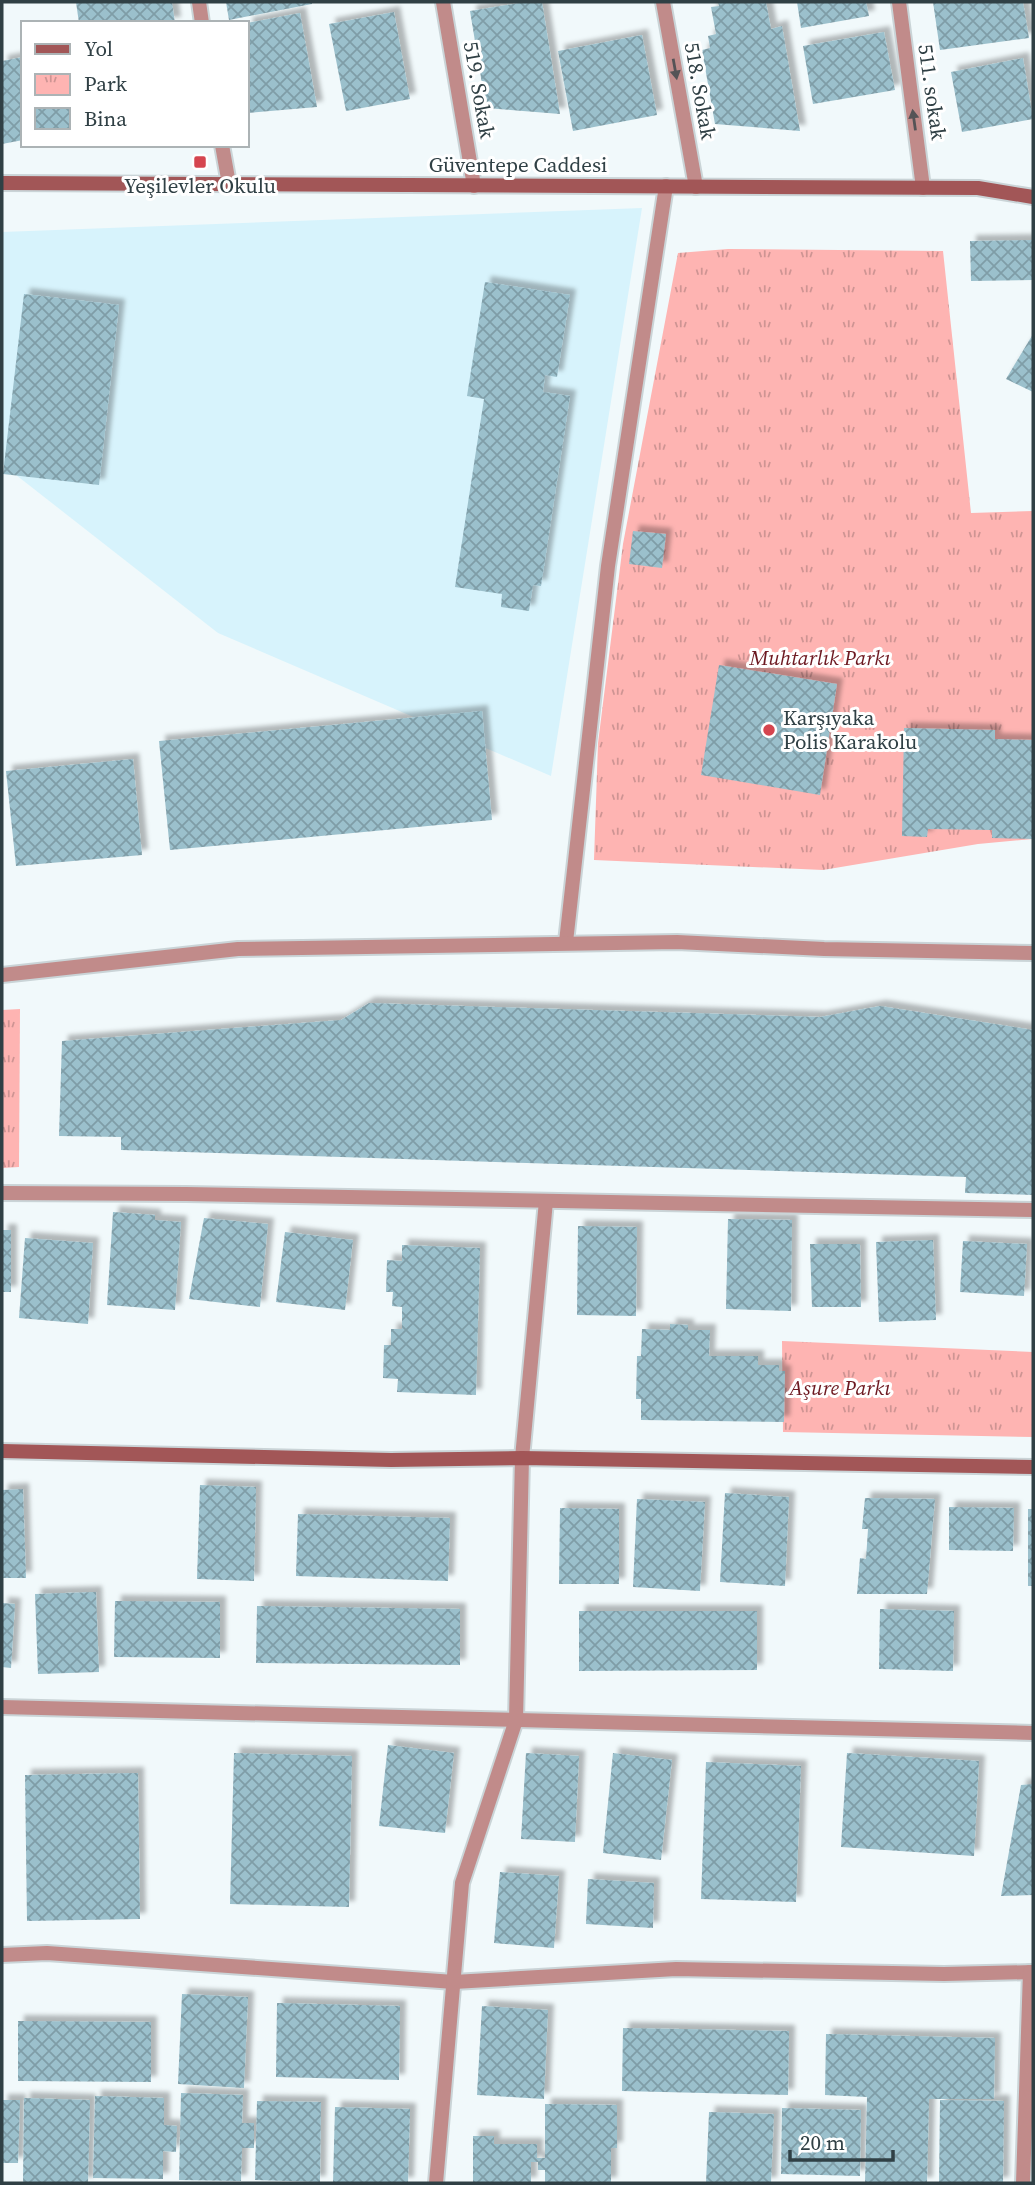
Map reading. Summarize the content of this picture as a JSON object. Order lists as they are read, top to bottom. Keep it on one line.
{"streets":{"street":["519. Sokak","518. Sokak","511. sokak","Güventepe Caddesi"]},"crossings":[["519. Sokak","Güventepe Caddesi"],["518. Sokak","Güventepe Caddesi"],["511. sokak","Güventepe Caddesi"]],"one_way":["518. Sokak","511. sokak"],"parks":["Muhtarlık Parkı","Aşure Parkı"],"places":{"transit":["Yeşilevler Okulu"],"other":["Karşıyaka Polis Karakolu"]},"legend":["Yol","Park","Bina"],"scale_bar":"20 m"}
